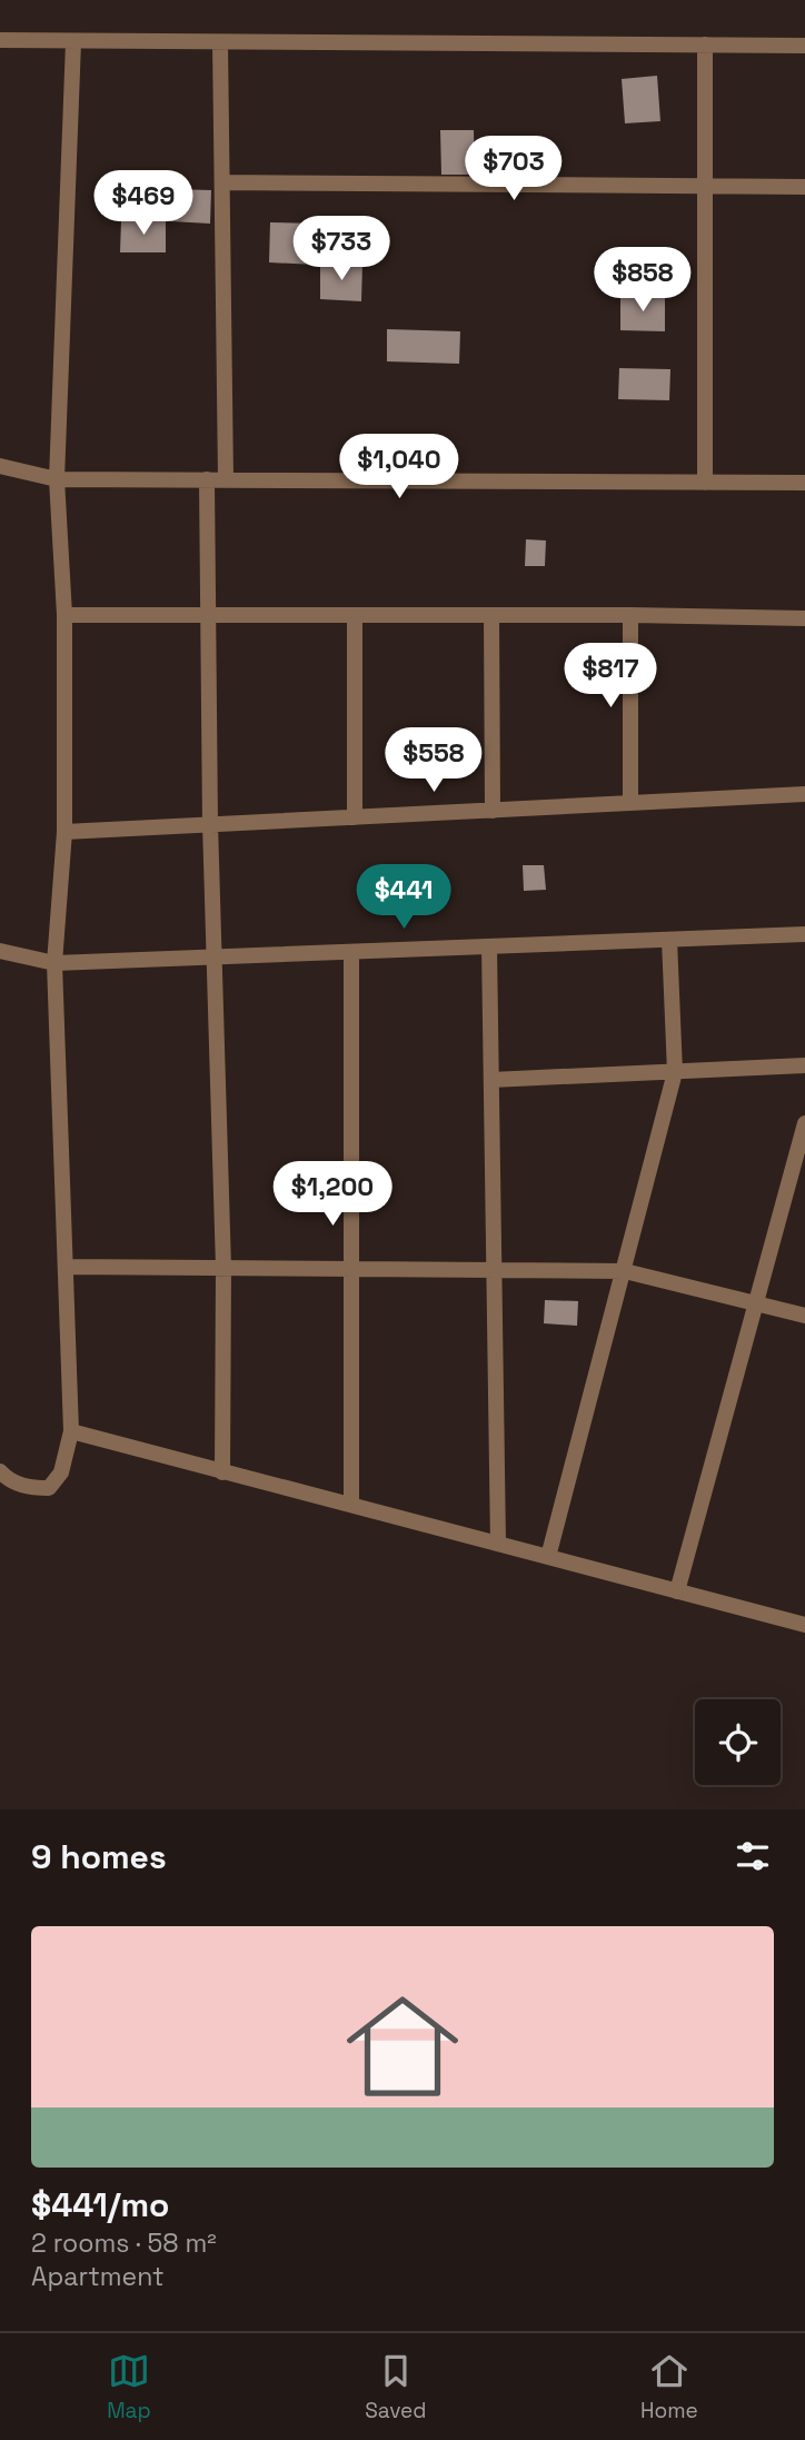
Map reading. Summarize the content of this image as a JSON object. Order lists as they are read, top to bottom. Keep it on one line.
{"page":{"price":["$703","$469","$733","$858","$1,040","$817","$558","$441","$1,200"],"heading":"9 homes","list":[{"name":"$441/mo","note":"2 rooms · 58 m² · Apartment"}],"tabs":["Map","Saved","Home"]}}
